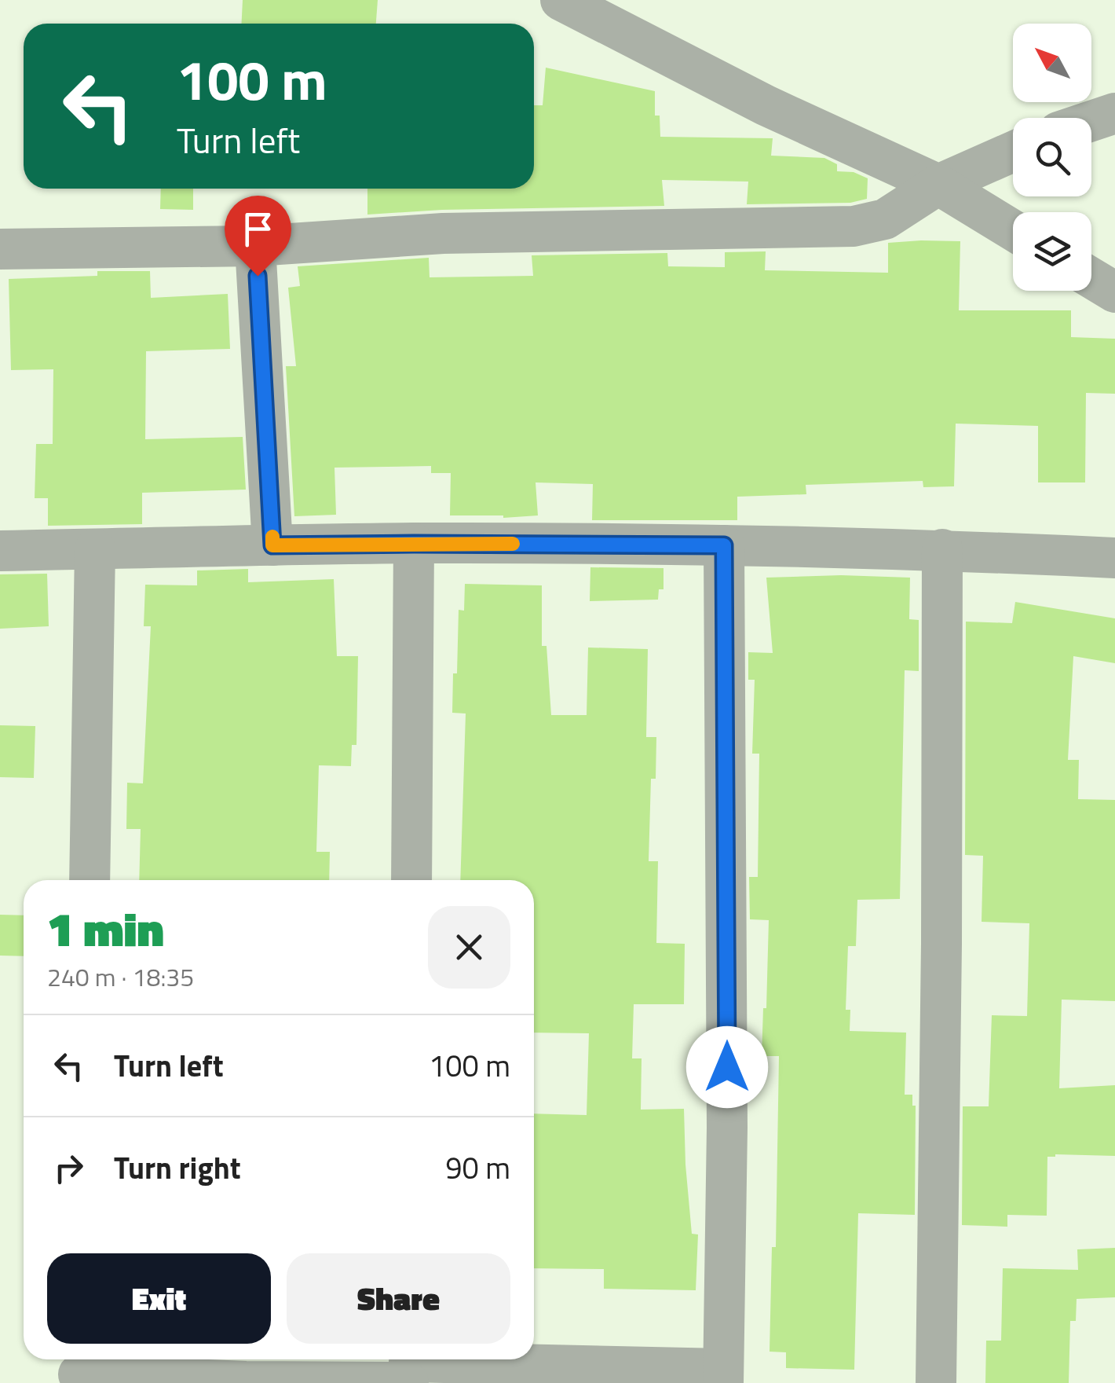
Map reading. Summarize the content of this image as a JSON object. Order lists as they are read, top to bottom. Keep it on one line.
{"north":"top left","page":{"turn":["100 m","Turn left"],"heading":["1 min","240 m · 18:35"],"list":[{"name":"Turn left","value":"100 m"},{"name":"Turn right","value":"90 m"}],"buttons":["Exit","Share"]}}
